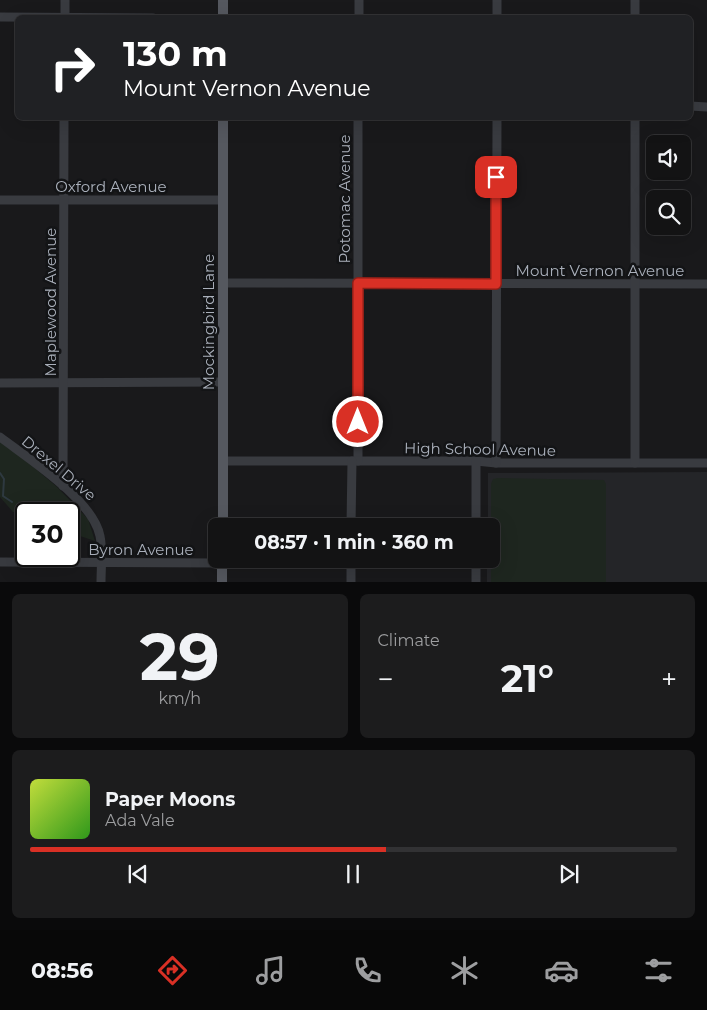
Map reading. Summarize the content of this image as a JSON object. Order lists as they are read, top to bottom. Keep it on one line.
{"streets":{"main road":["Mockingbird Lane"],"street":["Oxford Avenue","Potomac Avenue","Mount Vernon Avenue","Maplewood Avenue","High School Avenue","Drexel Drive","Byron Avenue"]},"crossings":[["Oxford Avenue","Maplewood Avenue"],["Oxford Avenue","Mockingbird Lane"],["Potomac Avenue","Mount Vernon Avenue"],["Potomac Avenue","High School Avenue"],["Mount Vernon Avenue","Mockingbird Lane"],["Maplewood Avenue","Drexel Drive"],["Mockingbird Lane","High School Avenue"],["Drexel Drive","Byron Avenue"]],"page":{"turn":["130 m","Mount Vernon Avenue"],"limit":"30","trip":"08:57 · 1 min · 360 m","tile":[["29","km/h"],"Climate"],"heat":["−","21°","+"],"song":["Paper Moons","Ada Vale"],"tabs":"08:56"}}
